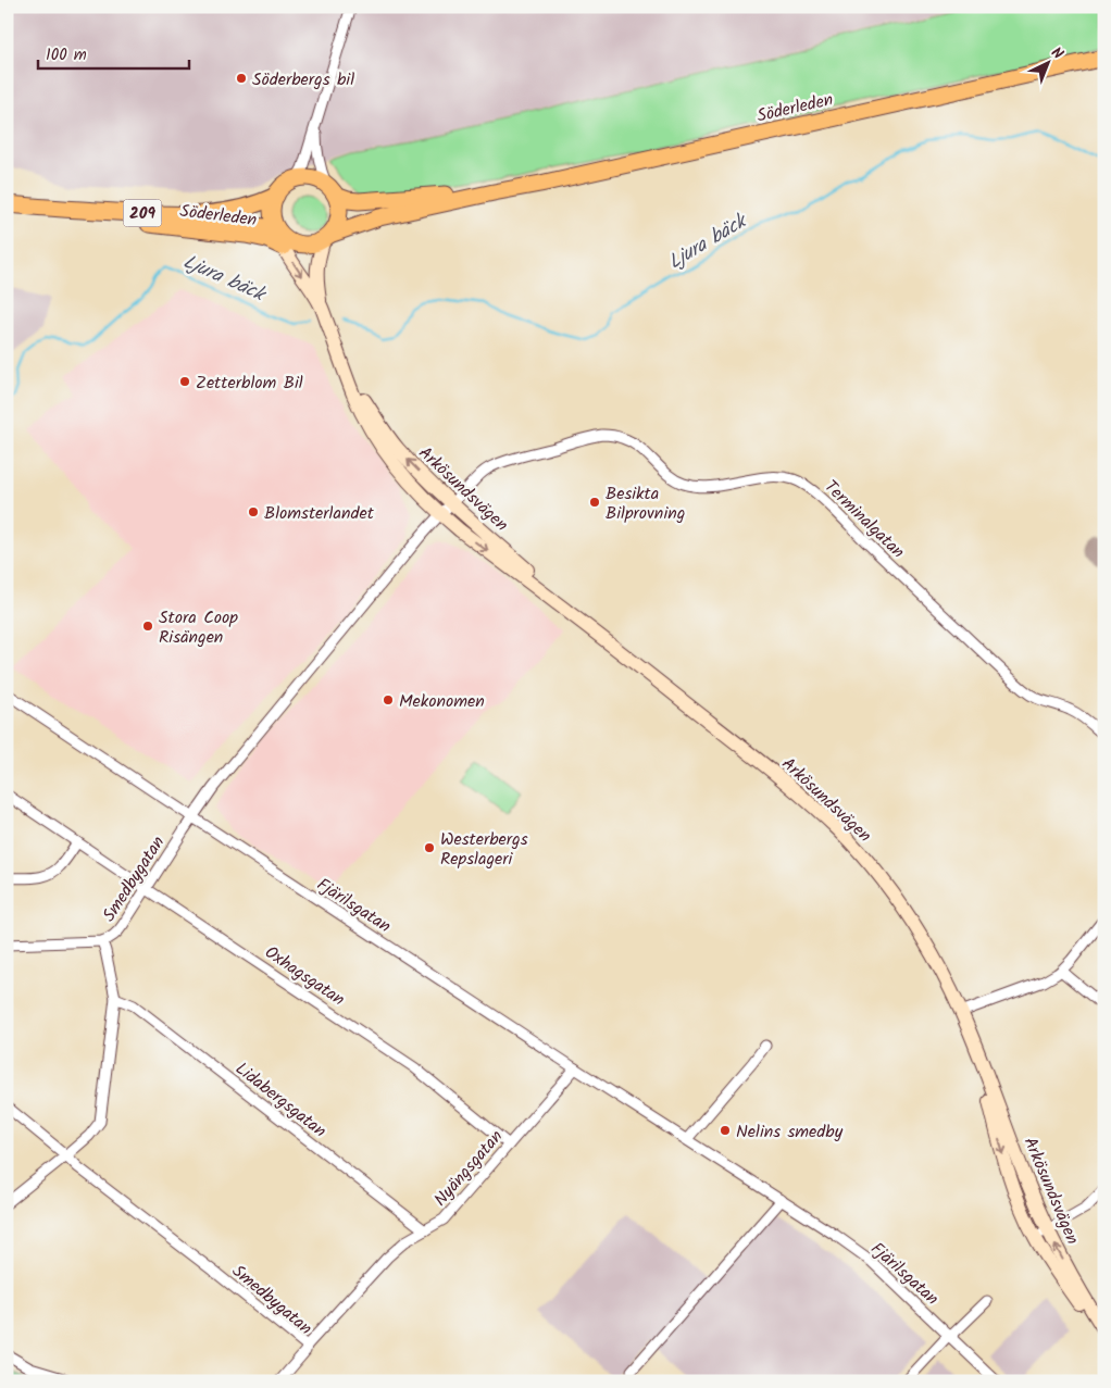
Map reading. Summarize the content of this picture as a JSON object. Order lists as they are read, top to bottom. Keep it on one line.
{"streets":{"main road":["Söderleden","209","Arkösundsvägen"],"street":["Terminalgatan","Smedbygatan","Fjärilsgatan","Oxhagsgatan","Lidabergsgatan","Nyängsgatan"]},"crossings":[["Söderleden","Arkösundsvägen"],["Arkösundsvägen","Terminalgatan"],["Arkösundsvägen","Smedbygatan"],["Terminalgatan","Smedbygatan"],["Smedbygatan","Fjärilsgatan"],["Smedbygatan","Oxhagsgatan"],["Smedbygatan","Lidabergsgatan"],["Smedbygatan","Nyängsgatan"],["Fjärilsgatan","Nyängsgatan"],["Oxhagsgatan","Nyängsgatan"],["Lidabergsgatan","Nyängsgatan"]],"water":["Ljura bäck"],"places":["Söderbergs bil","Zetterblom Bil","Besikta Bilprovning","Blomsterlandet","Stora Coop Risängen","Mekonomen","Westerbergs Repslageri","Nelins smedby"],"scale_bar":"100 m","north":"top right"}
